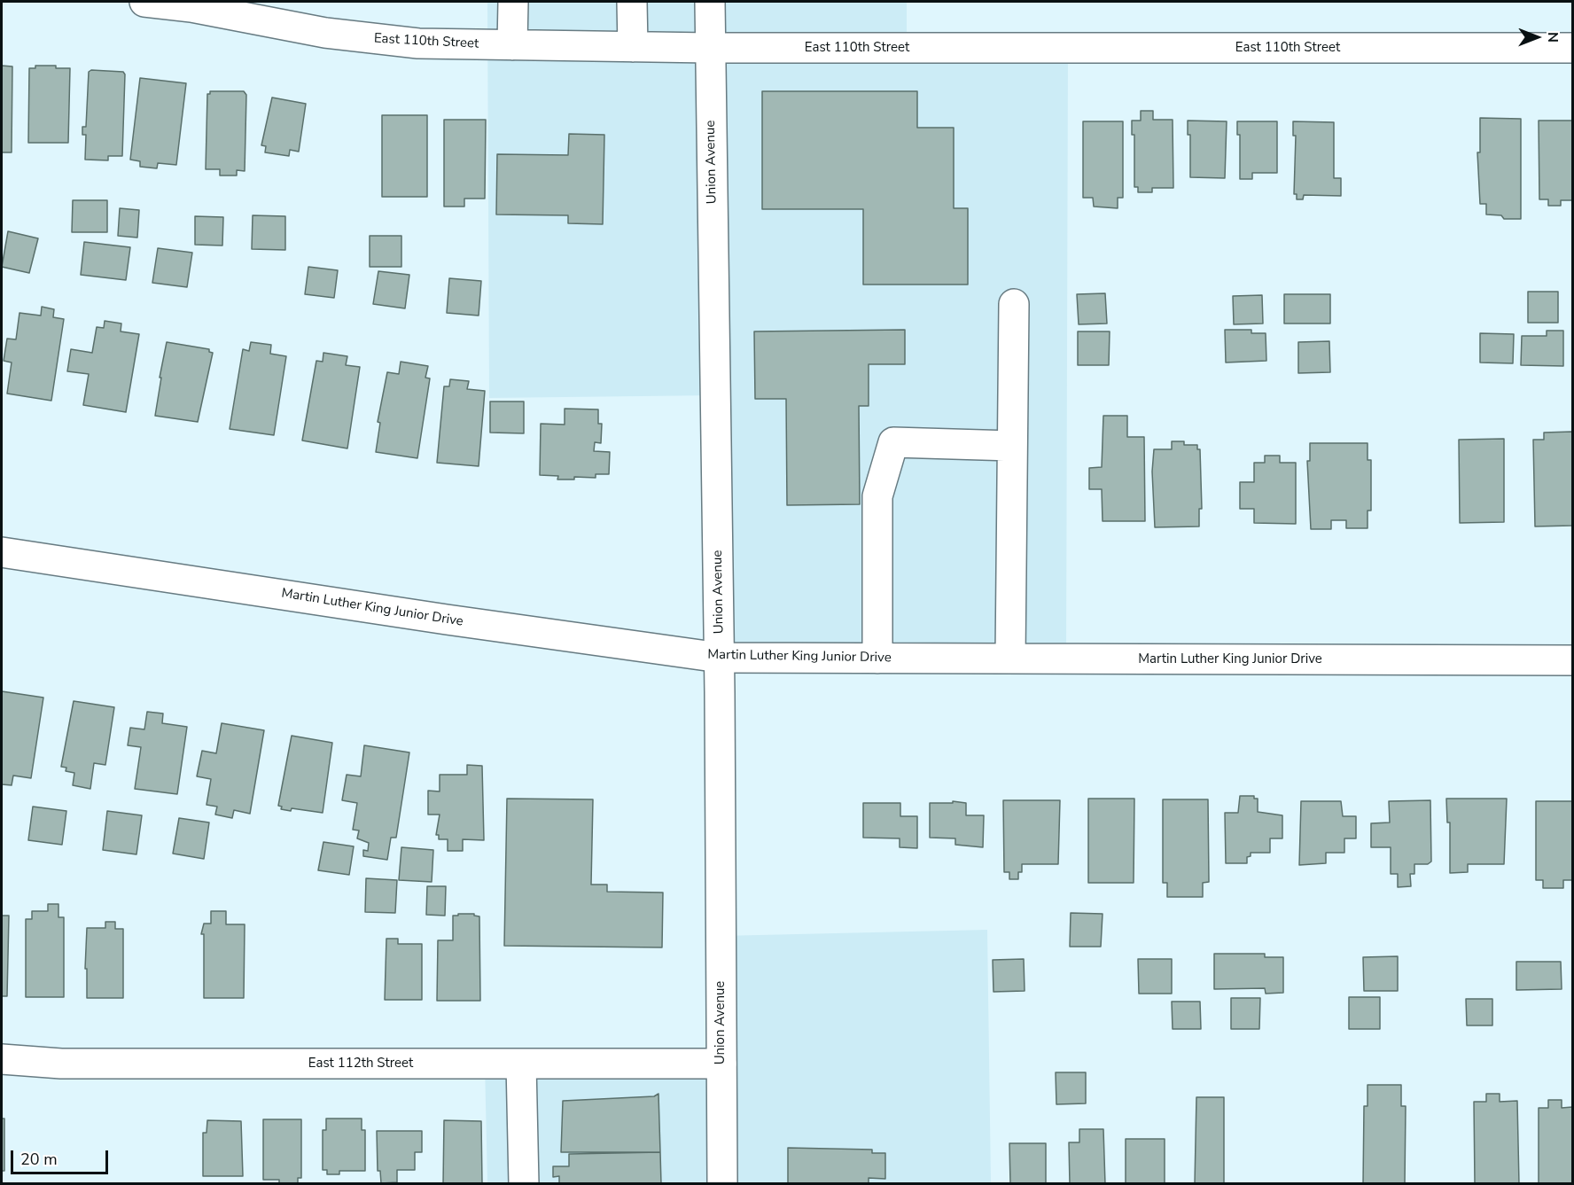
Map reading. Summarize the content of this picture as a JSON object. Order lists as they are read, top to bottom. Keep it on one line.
{"streets":{"street":["East 110th Street","Union Avenue","Martin Luther King Junior Drive","East 112th Street"]},"crossings":[["East 110th Street","Union Avenue"],["Union Avenue","Martin Luther King Junior Drive"],["Union Avenue","East 112th Street"]],"scale_bar":"20 m","north":"right"}
